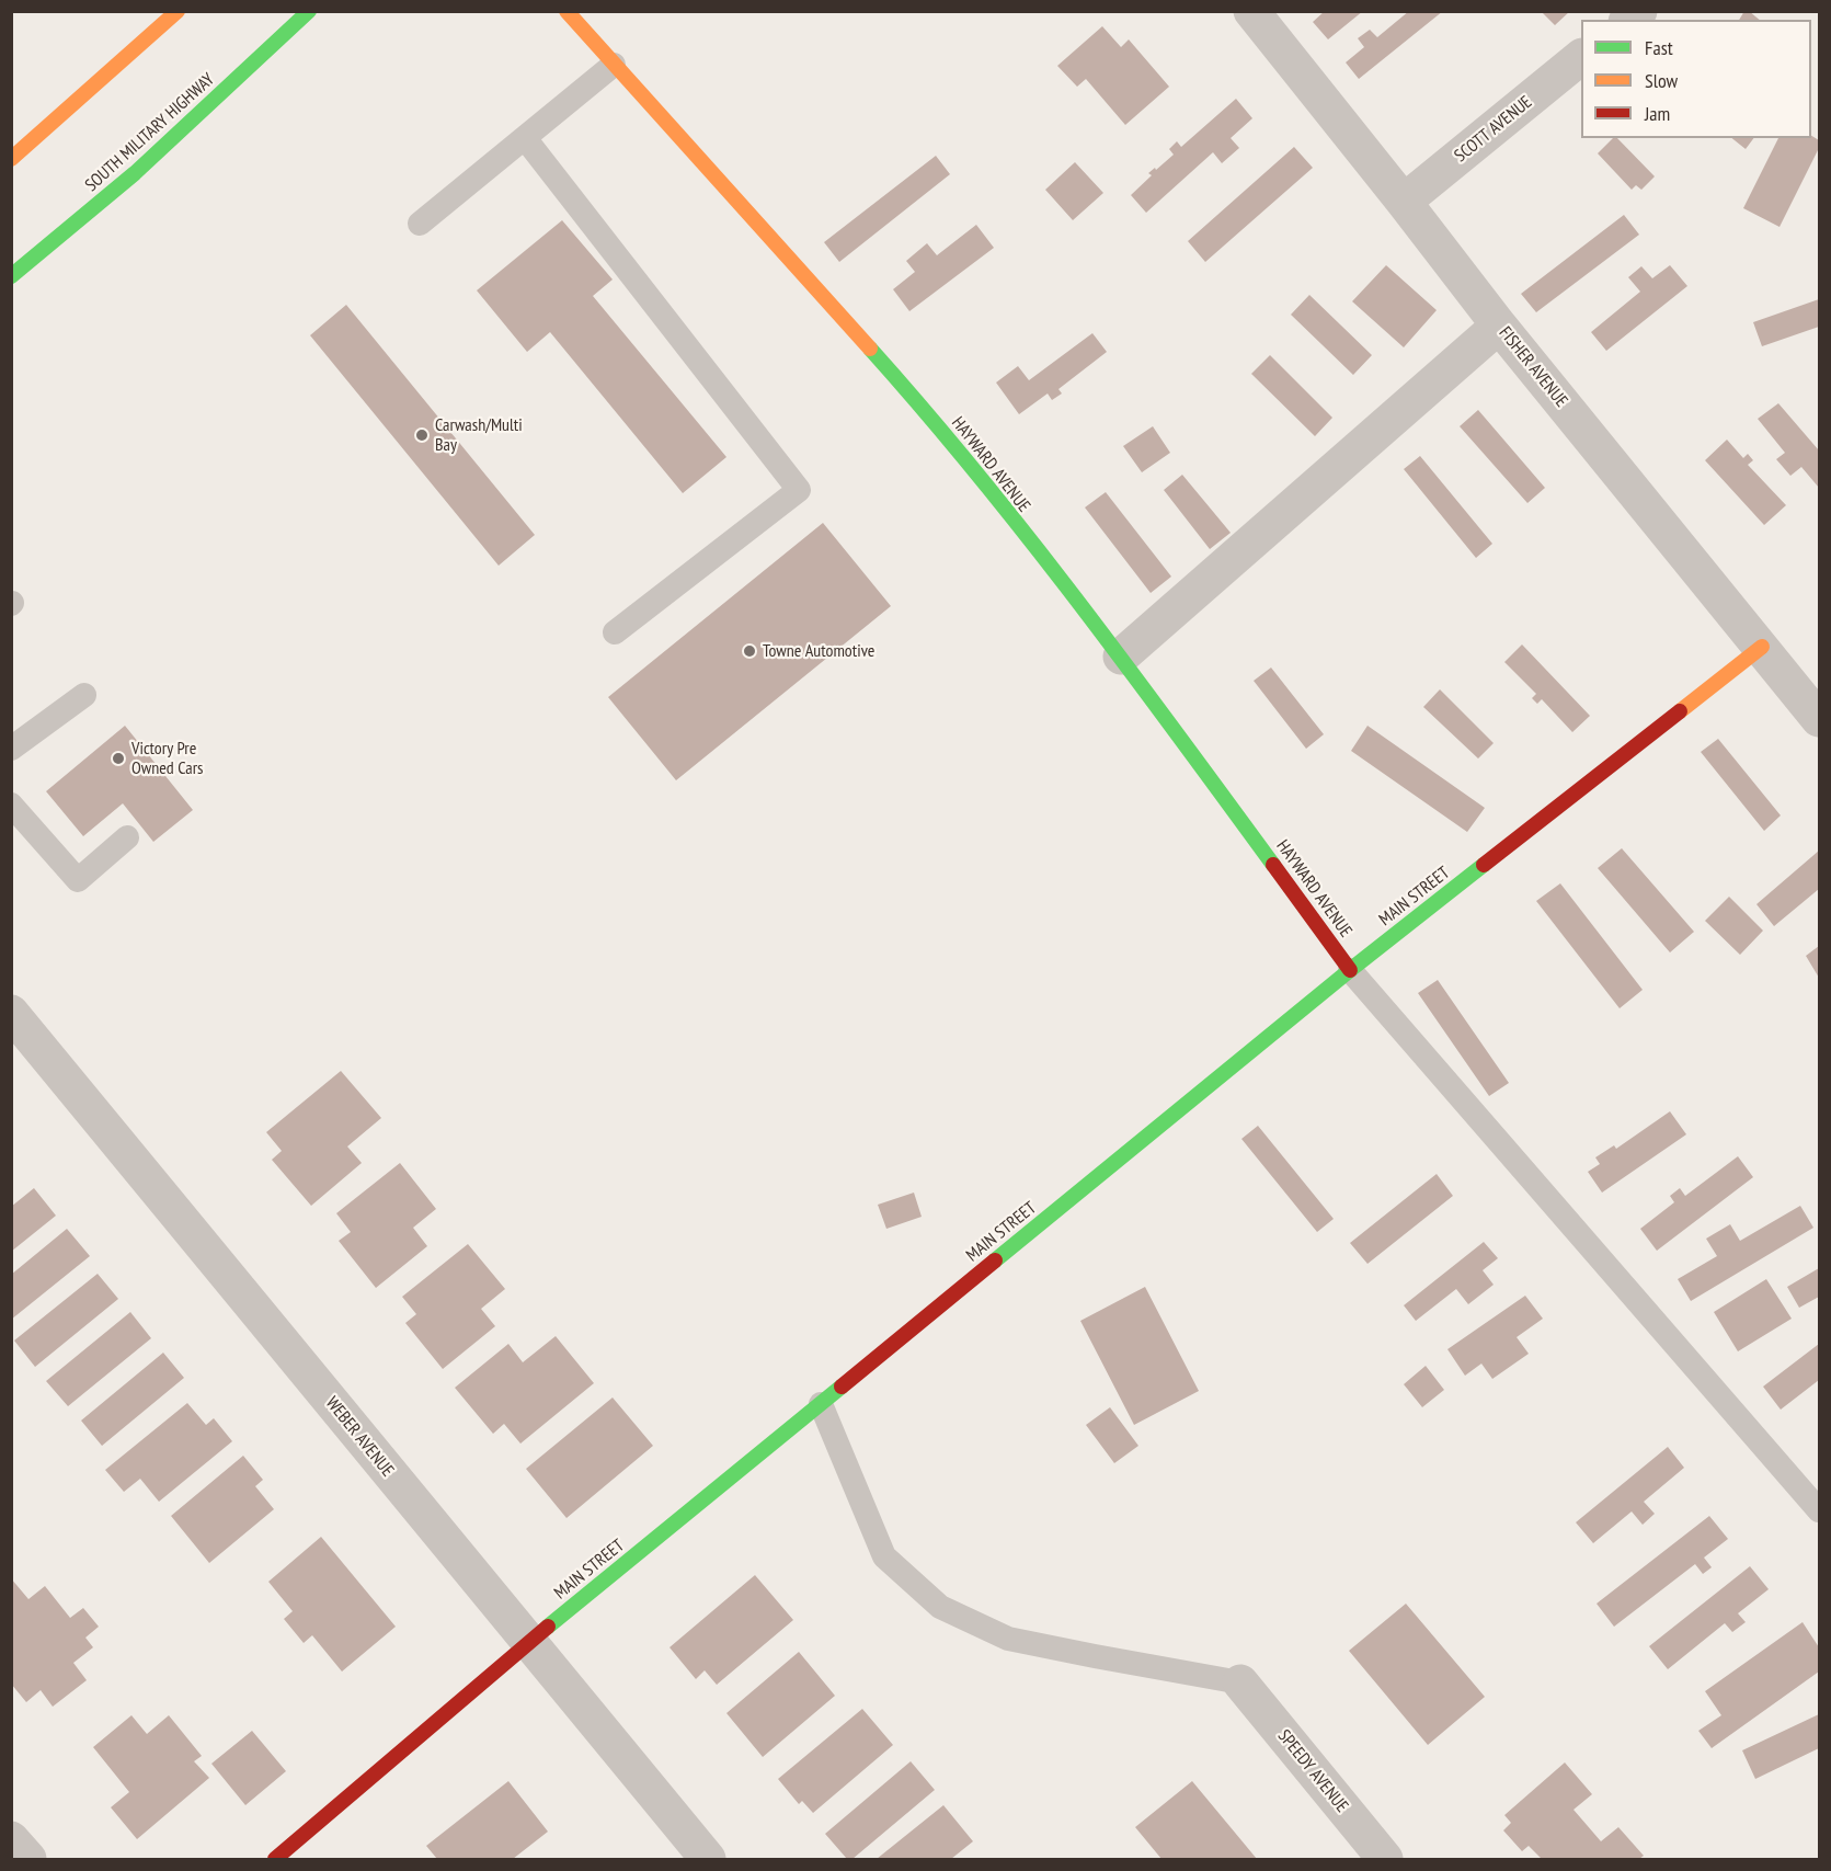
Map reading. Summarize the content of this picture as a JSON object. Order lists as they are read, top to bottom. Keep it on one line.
{"streets":{"street":["SCOTT AVENUE","SOUTH MILITARY HIGHWAY","FISHER AVENUE","HAYWARD AVENUE","MAIN STREET","WEBER AVENUE","SPEEDY AVENUE"]},"crossings":[["SCOTT AVENUE","FISHER AVENUE"],["FISHER AVENUE","MAIN STREET"],["HAYWARD AVENUE","MAIN STREET"],["MAIN STREET","WEBER AVENUE"]],"places":["Carwash/Multi Bay","Towne Automotive","Victory Pre Owned Cars"],"legend":["Fast","Slow","Jam"]}
